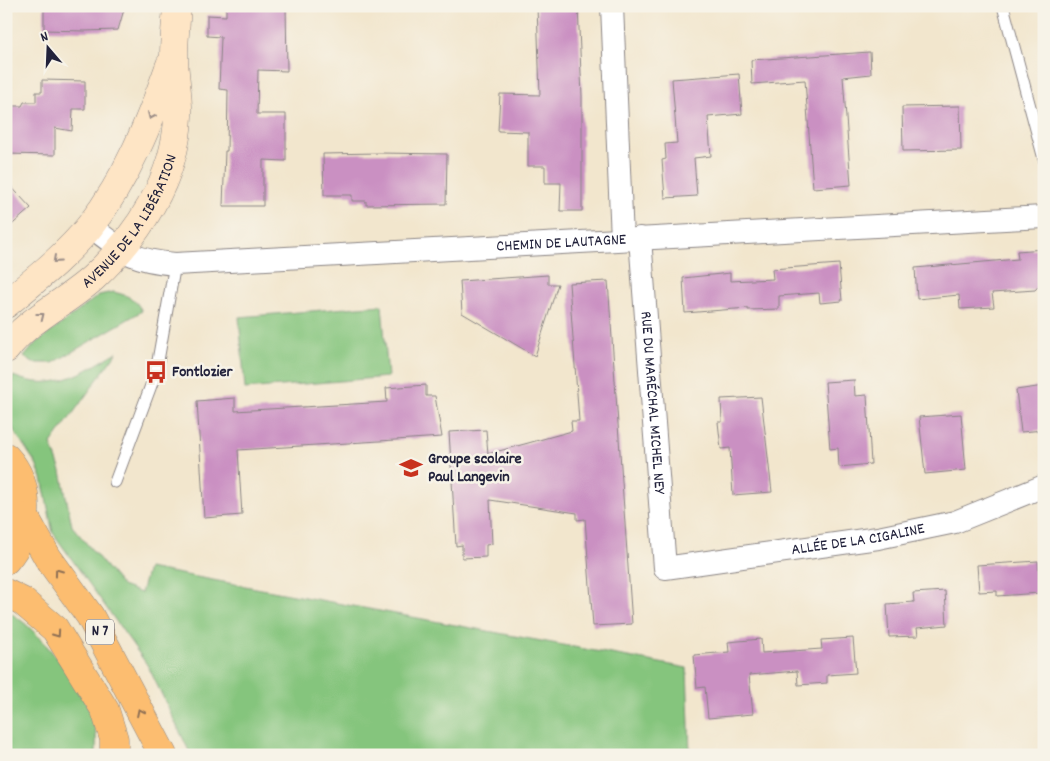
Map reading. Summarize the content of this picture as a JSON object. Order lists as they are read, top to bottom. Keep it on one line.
{"streets":{"main road":["AVENUE DE LA LIBÉRATION","N 7"],"street":["CHEMIN DE LAUTAGNE","RUE DU MARÉCHAL MICHEL NEY","ALLÉE DE LA CIGALINE"]},"crossings":[["AVENUE DE LA LIBÉRATION","CHEMIN DE LAUTAGNE"],["CHEMIN DE LAUTAGNE","RUE DU MARÉCHAL MICHEL NEY"],["RUE DU MARÉCHAL MICHEL NEY","ALLÉE DE LA CIGALINE"]],"places":{"bus stop":["Fontlozier"],"school or university":["Groupe scolaire Paul Langevin"]},"north":"top"}
